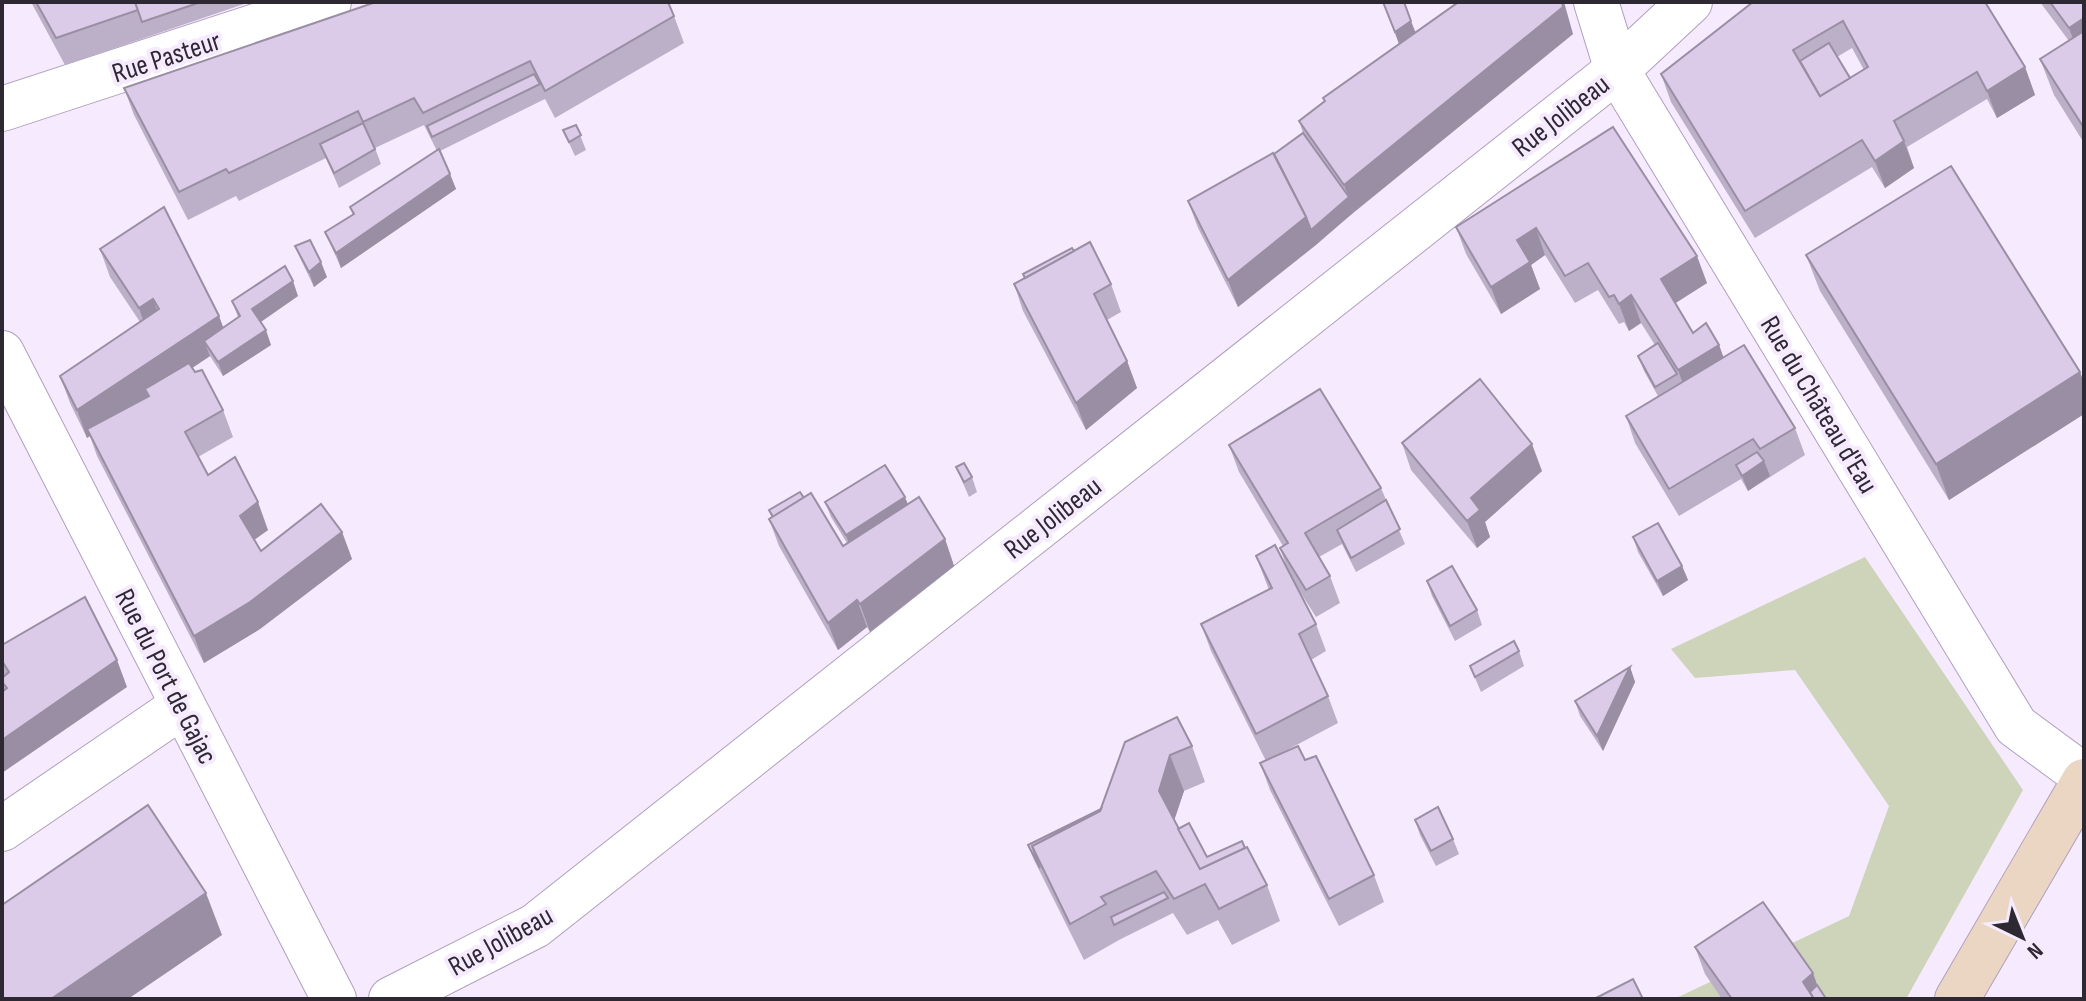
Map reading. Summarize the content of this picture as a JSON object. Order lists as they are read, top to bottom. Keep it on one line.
{"streets":{"street":["Rue Pasteur","Rue Jolibeau","Rue du Château d'Eau","Rue du Port de Gajac"]},"crossings":[["Rue Jolibeau","Rue du Château d'Eau"]],"north":"bottom right"}
